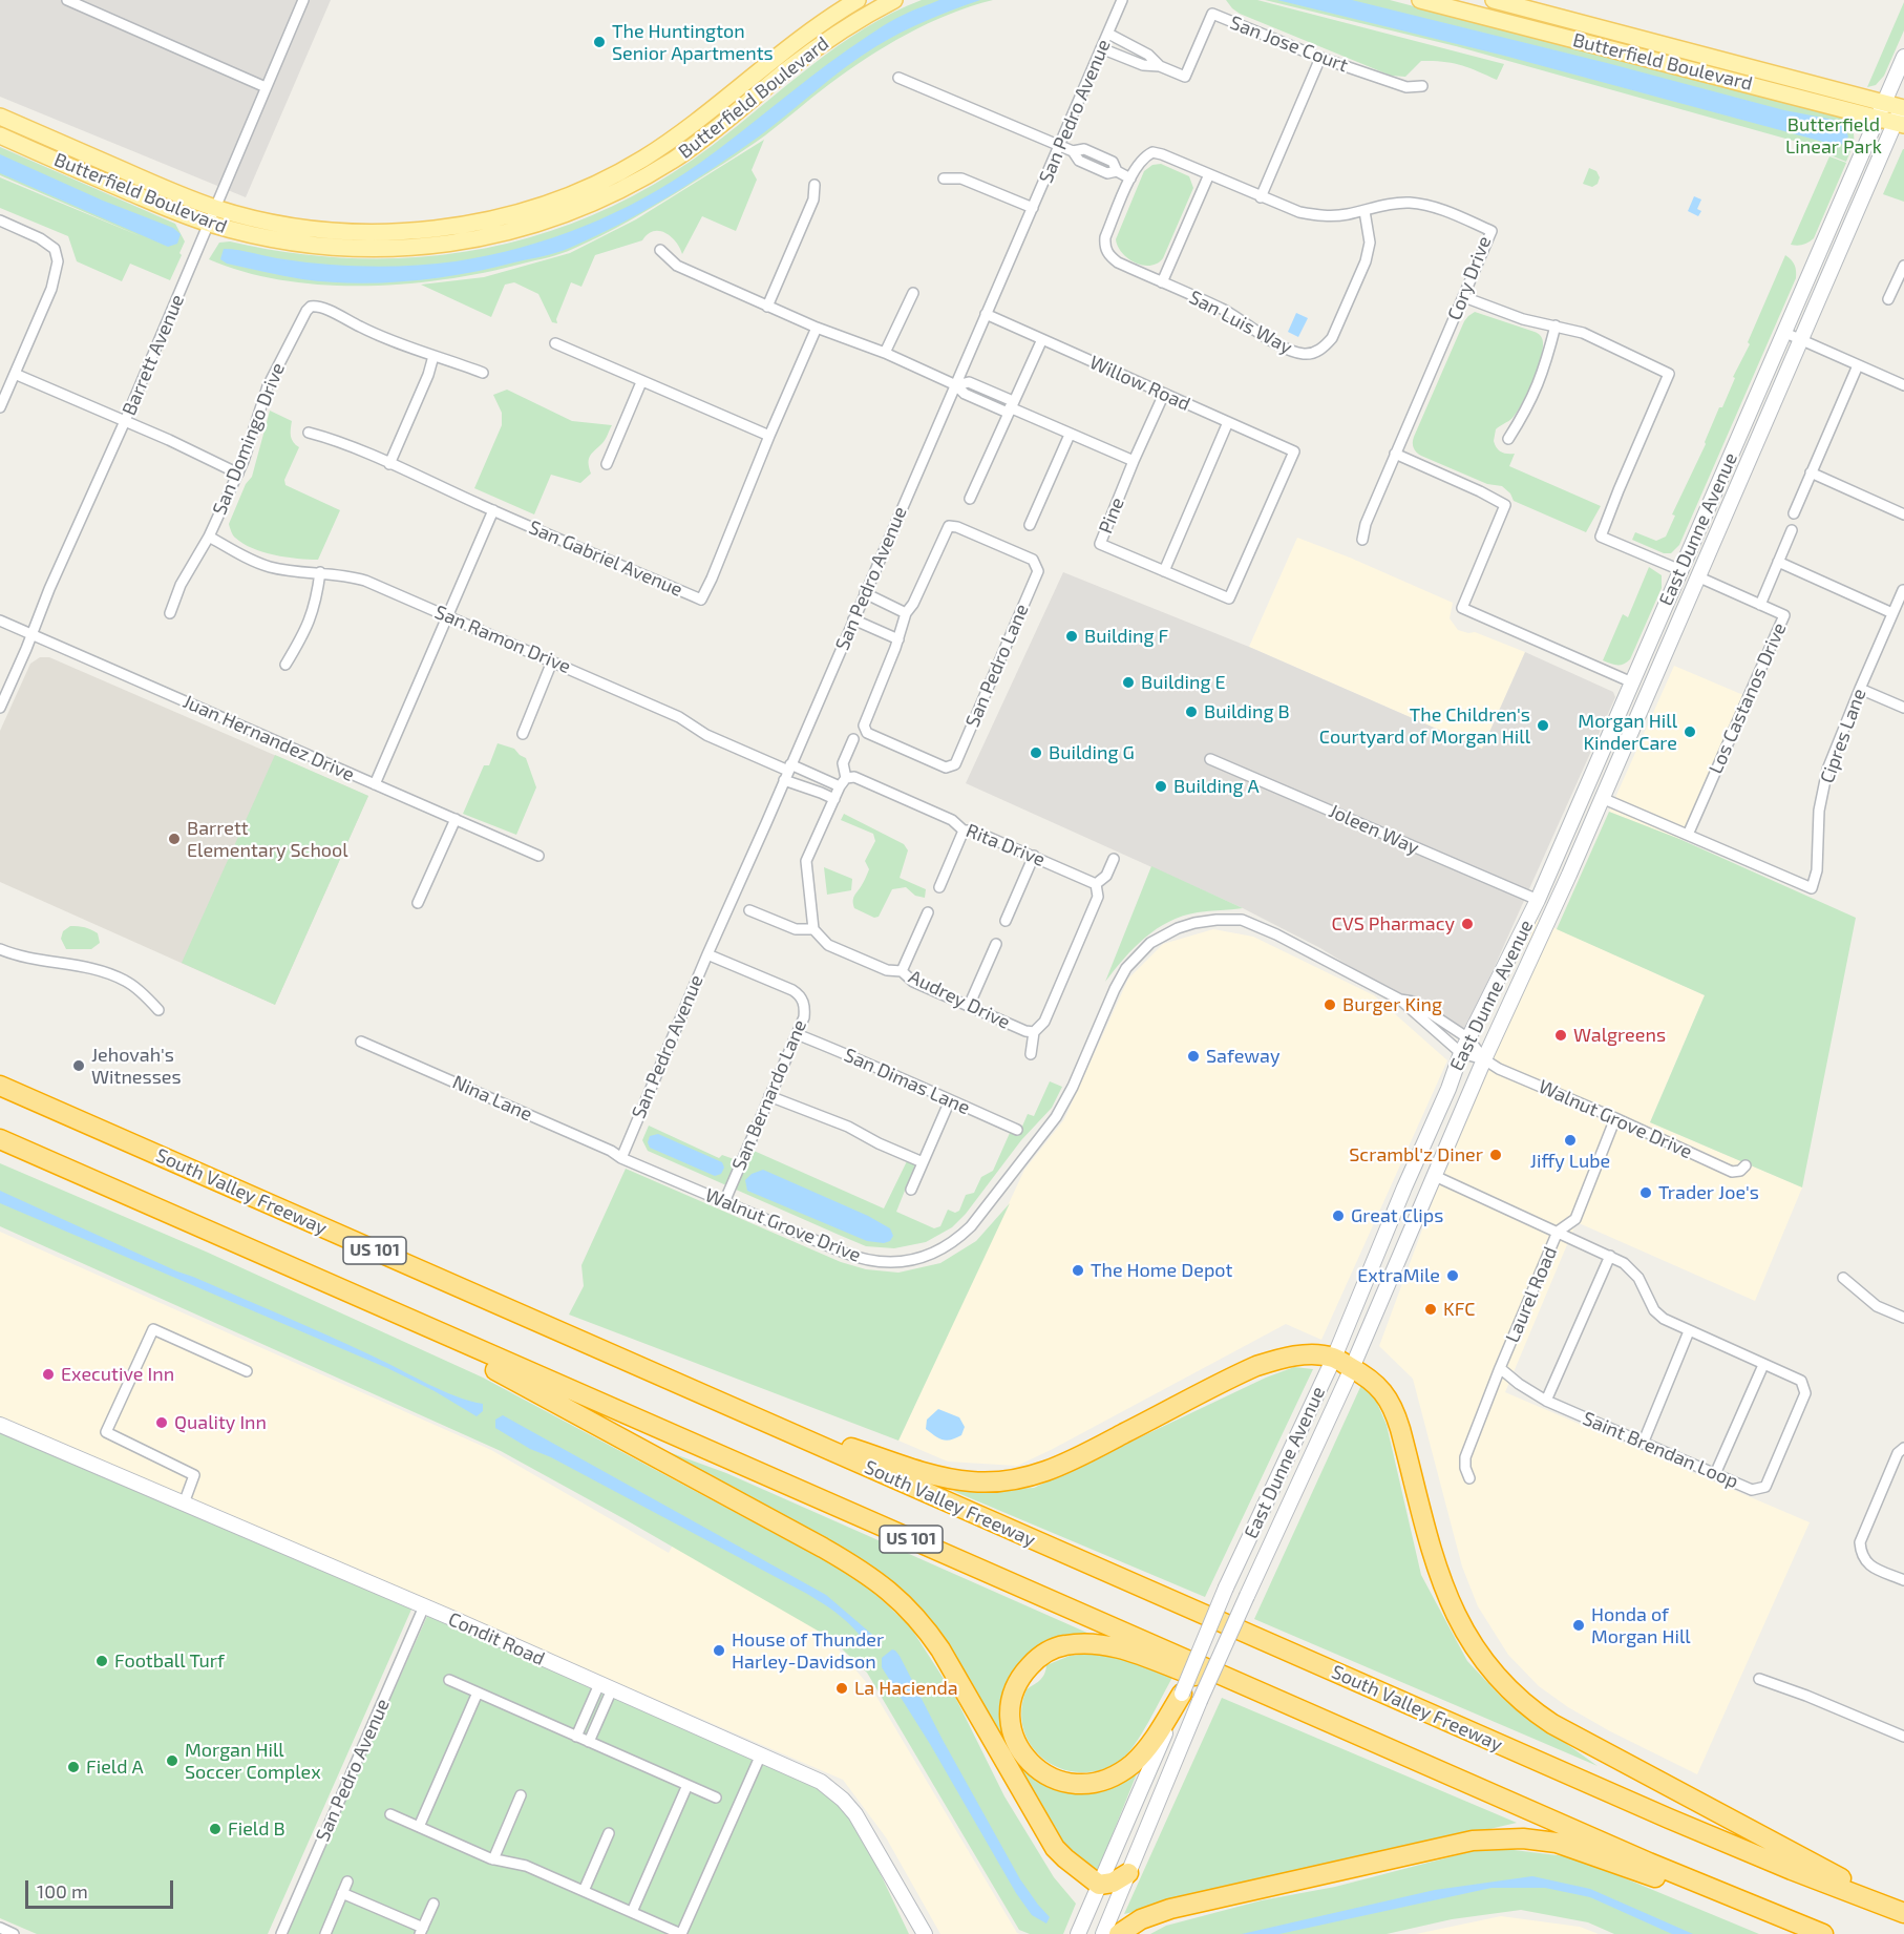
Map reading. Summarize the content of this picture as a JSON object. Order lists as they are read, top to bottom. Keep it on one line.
{"streets":{"highway":["South Valley Freeway","US 101"],"main road":["Butterfield Boulevard","East Dunne Avenue","Condit Road"],"street":["San Jose Court","San Pedro Avenue","Cory Drive","San Luis Way","Barrett Avenue","Willow Road","San Domingo Drive","Pine","San Gabriel Avenue","San Ramon Drive","San Pedro Lane","Los Castanos Drive","Cipres Lane","Juan Hernandez Drive","Joleen Way","Rita Drive","Audrey Drive","San Dimas Lane","San Bernardo Lane","Nina Lane","Walnut Grove Drive","Laurel Road","Saint Brendan Loop"]},"crossings":[["San Jose Court","San Pedro Avenue"],["Butterfield Boulevard","Barrett Avenue"],["Butterfield Boulevard","East Dunne Avenue"],["San Pedro Avenue","Willow Road"],["San Pedro Avenue","San Ramon Drive"],["San Pedro Avenue","San Bernardo Lane"],["San Pedro Avenue","Nina Lane"],["San Pedro Avenue","Walnut Grove Drive"],["San Pedro Avenue","Condit Road"],["Cory Drive","San Luis Way"],["Barrett Avenue","Juan Hernandez Drive"],["Willow Road","Pine"],["San Domingo Drive","San Ramon Drive"],["East Dunne Avenue","Los Castanos Drive"],["East Dunne Avenue","Joleen Way"],["East Dunne Avenue","Walnut Grove Drive"],["East Dunne Avenue","Saint Brendan Loop"],["San Ramon Drive","Rita Drive"],["Los Castanos Drive","Cipres Lane"],["San Dimas Lane","San Bernardo Lane"],["San Bernardo Lane","Walnut Grove Drive"],["Nina Lane","Walnut Grove Drive"],["Walnut Grove Drive","Laurel Road"],["Laurel Road","Saint Brendan Loop"]],"parks":["Butterfield Linear Park"],"places":["The Huntington Senior Apartments","Building F","Building E","Building B","The Children's Courtyard of Morgan Hill","Morgan Hill KinderCare","Building G","Building A","Barrett Elementary School","CVS Pharmacy","Burger King","Walgreens","Safeway","Jehovah's Witnesses","Jiffy Lube","Scrambl'z Diner","Trader Joe's","Great Clips","The Home Depot","ExtraMile","KFC","Executive Inn","Quality Inn","Honda of Morgan Hill","House of Thunder Harley-Davidson","Football Turf","La Hacienda","Morgan Hill Soccer Complex","Field A","Field B"],"scale_bar":"100 m"}
